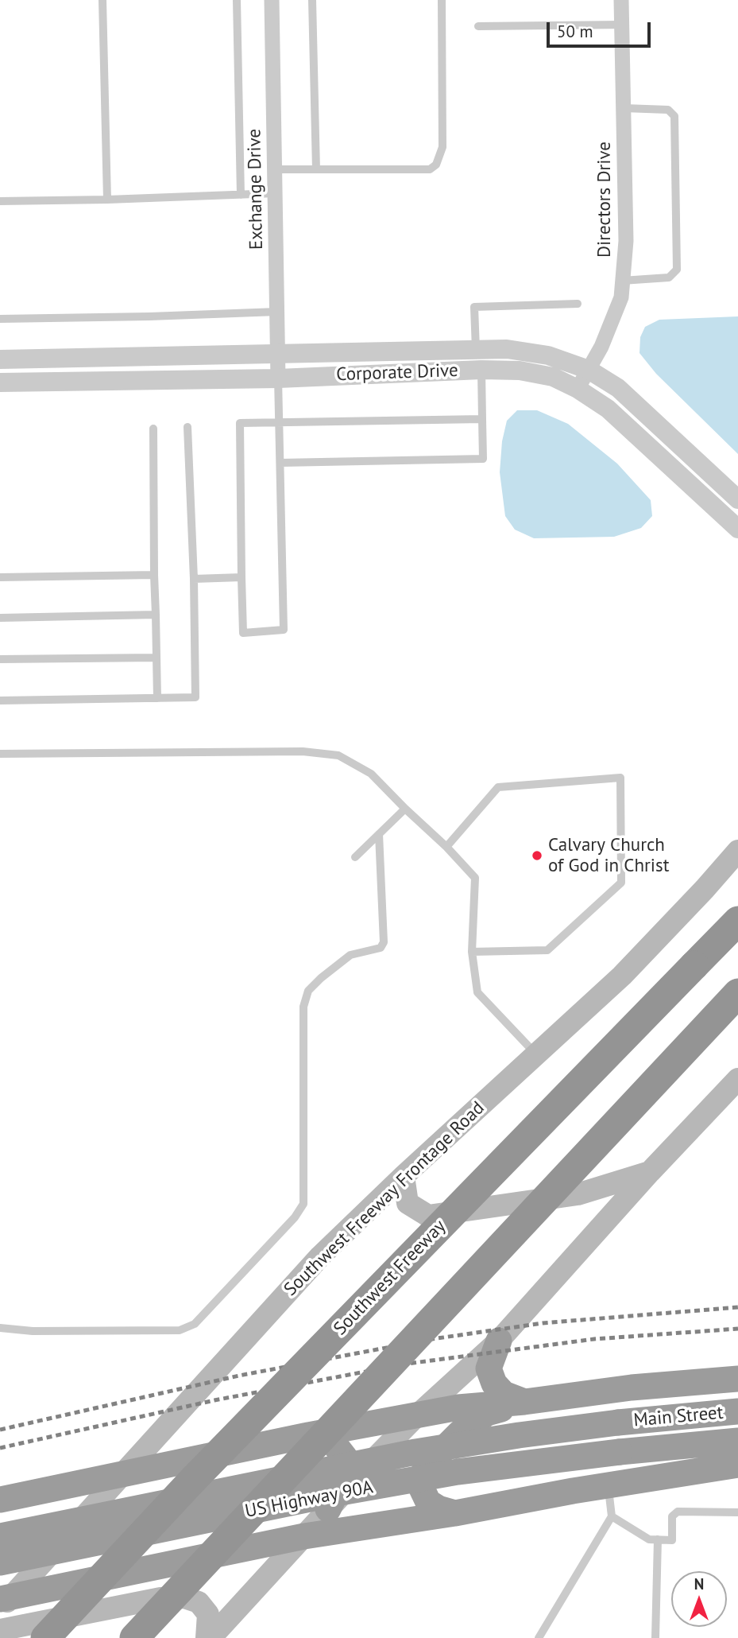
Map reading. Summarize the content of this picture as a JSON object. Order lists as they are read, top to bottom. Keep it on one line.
{"streets":{"highway":["Southwest Freeway","Main Street","US Highway 90A"],"main road":["Southwest Freeway Frontage Road"],"street":["Exchange Drive","Directors Drive","Corporate Drive"]},"crossings":[["Exchange Drive","Corporate Drive"],["Directors Drive","Corporate Drive"],["Main Street","US Highway 90A"]],"places":["Calvary Church of God in Christ"],"scale_bar":"50 m","north":"top"}
